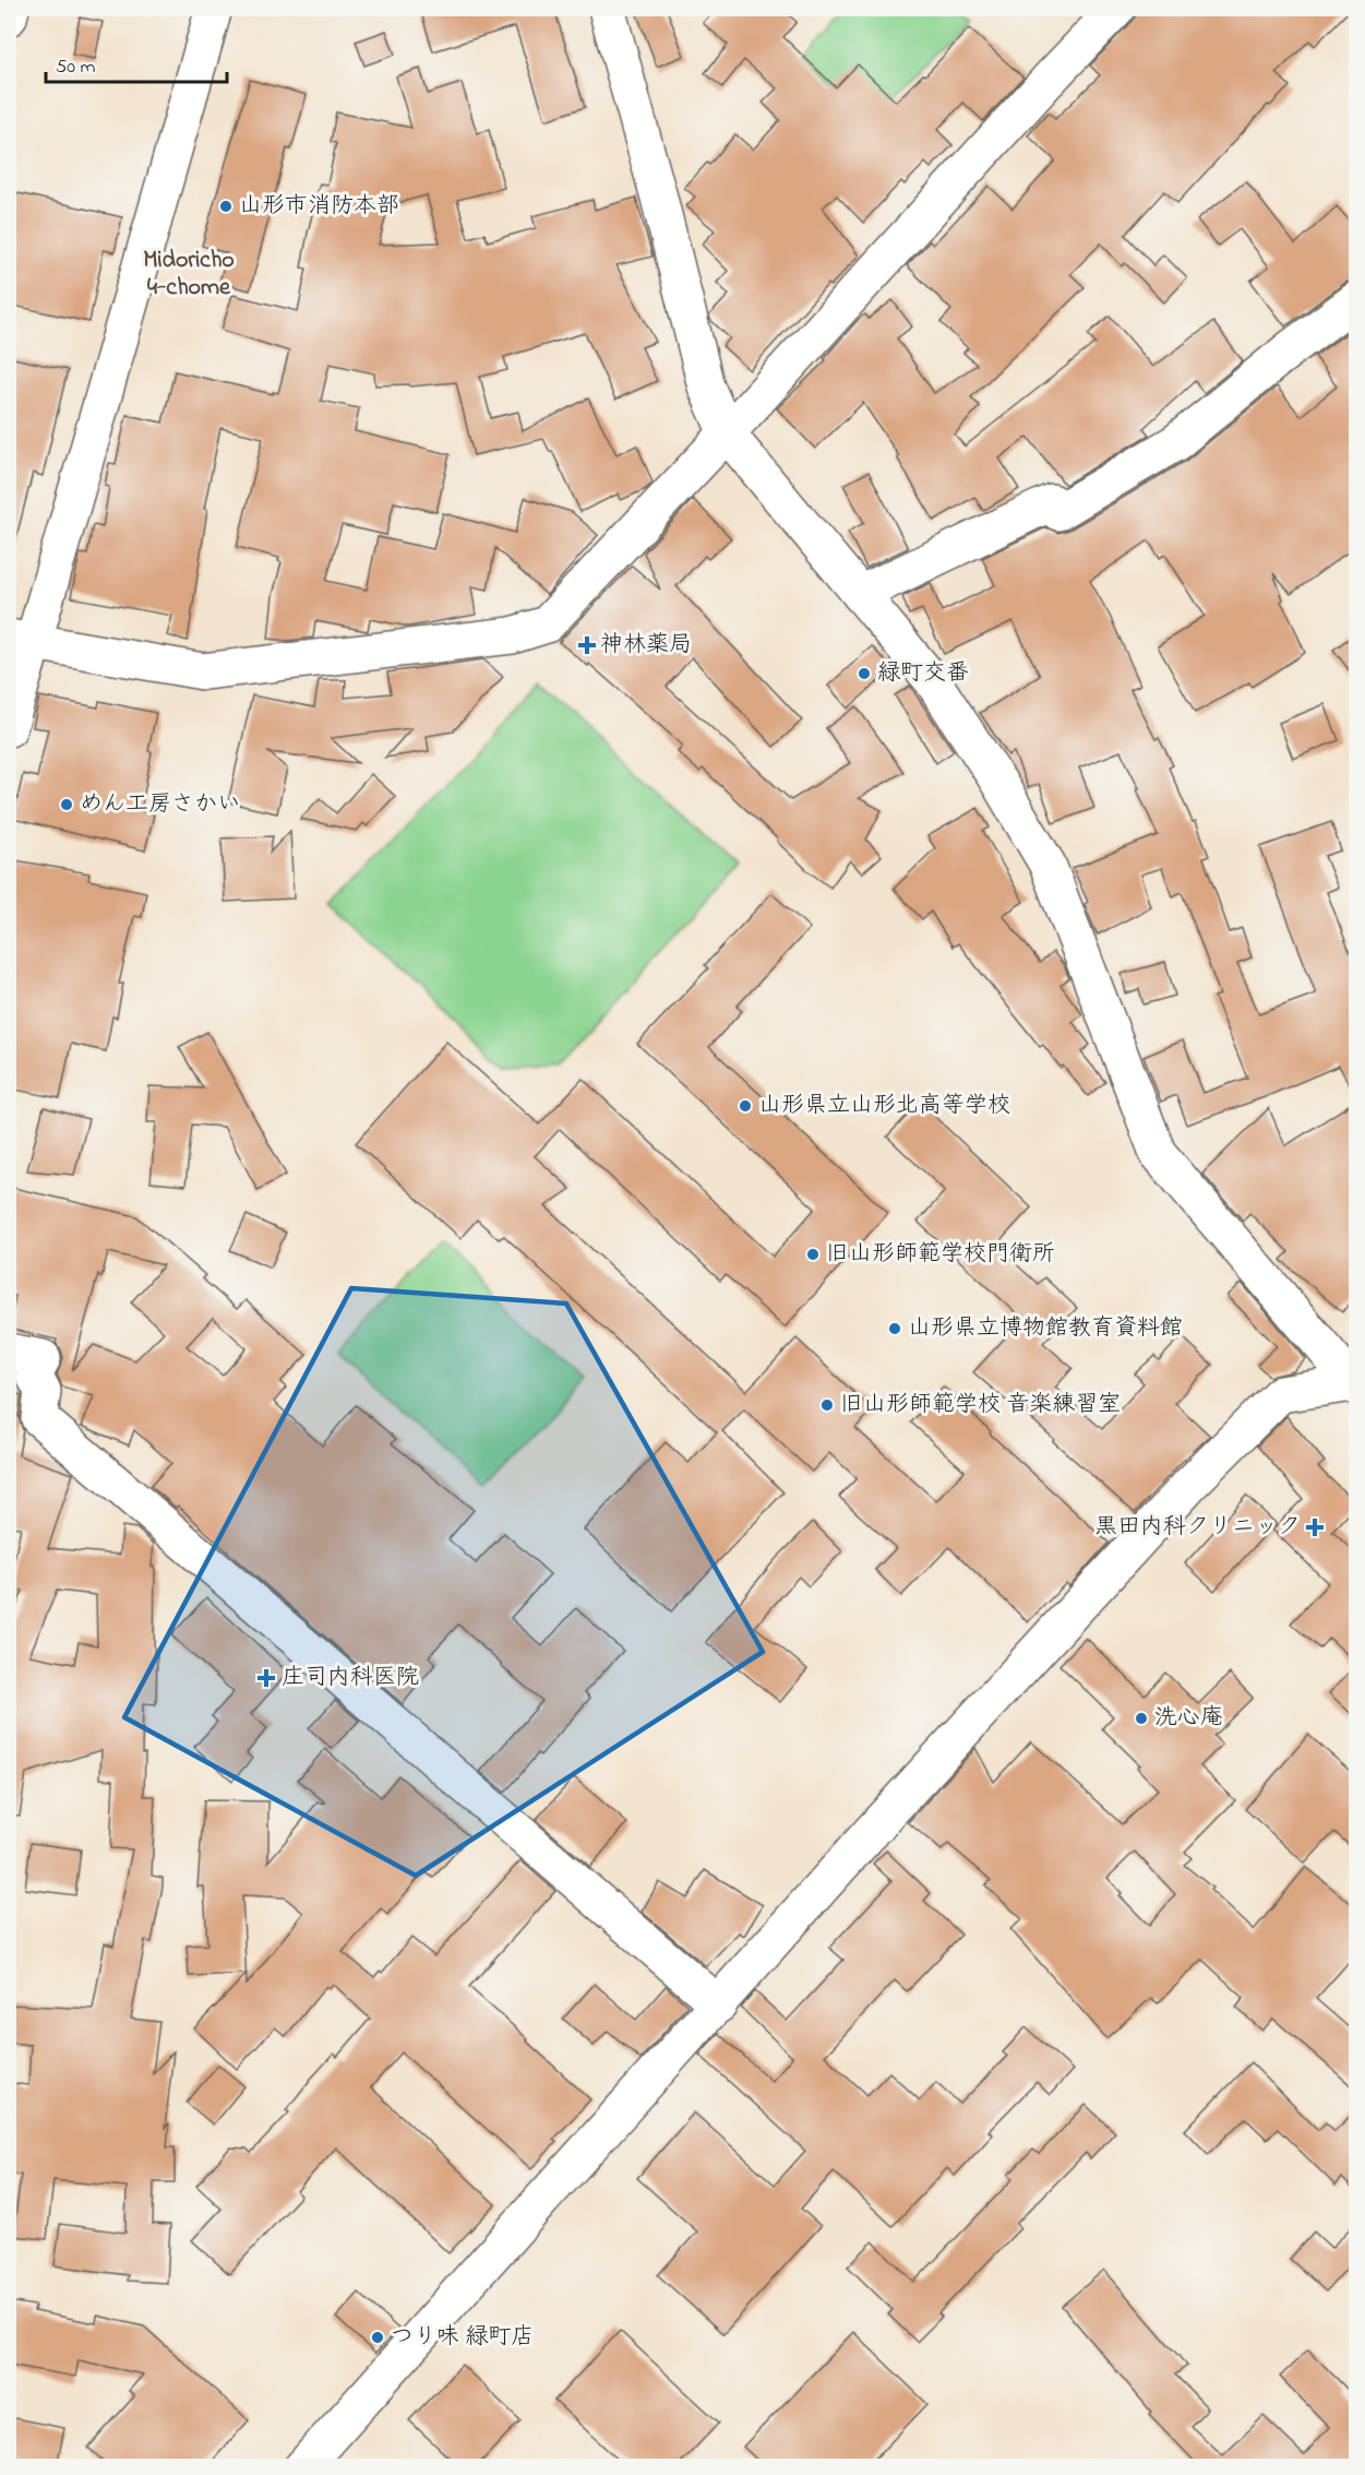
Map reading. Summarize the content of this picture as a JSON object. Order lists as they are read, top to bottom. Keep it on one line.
{"districts":["Midoricho 4-chome"],"places":{"other":["山形市消防本部","緑町交番","めん工房さかい","山形県立山形北高等学校","旧山形師範学校門衛所","山形県立博物館教育資料館","旧山形師範学校 音楽練習室","洗心庵","つり味 緑町店"],"health":["神林薬局","黒田内科クリニック","庄司内科医院"]},"scale_bar":"50 m"}
